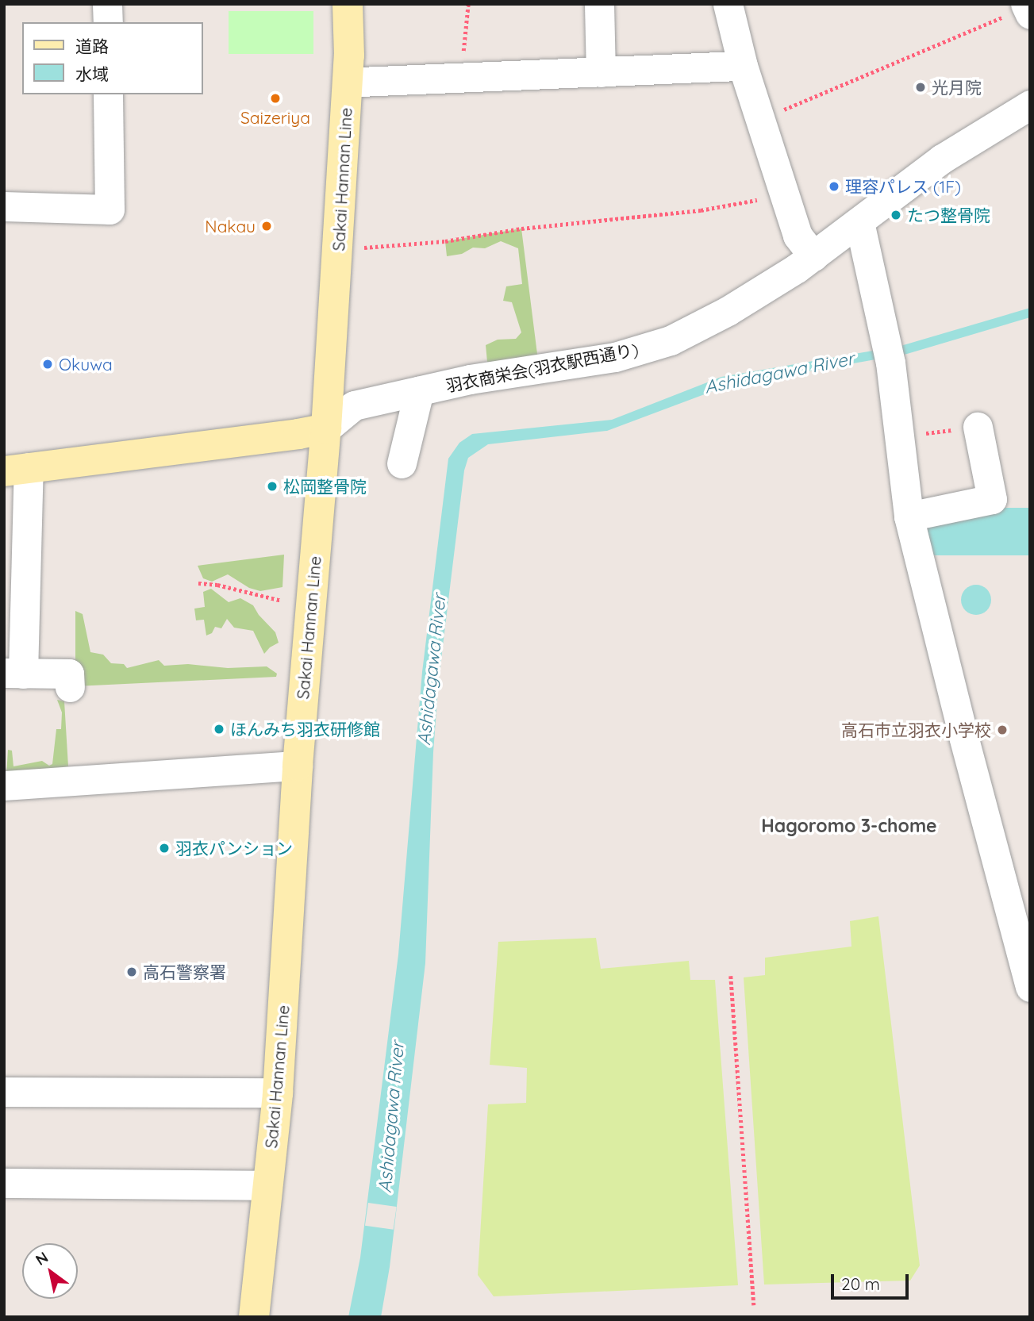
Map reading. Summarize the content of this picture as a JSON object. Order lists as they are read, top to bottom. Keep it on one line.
{"streets":{"main road":["Sakai Hannan Line"],"street":["羽衣商栄会(羽衣駅西通り)"]},"crossings":[["Sakai Hannan Line","羽衣商栄会(羽衣駅西通り)"]],"districts":["Hagoromo 3-chome"],"water":["Ashidagawa River"],"places":["光月院","Saizeriya","理容パレス (1F)","たつ整骨院","Nakau","Okuwa","松岡整骨院","ほんみち羽衣研修館","高石市立羽衣小学校","羽衣パンション","高石警察署"],"legend":["道路","水域"],"scale_bar":"20 m","north":"top left"}
